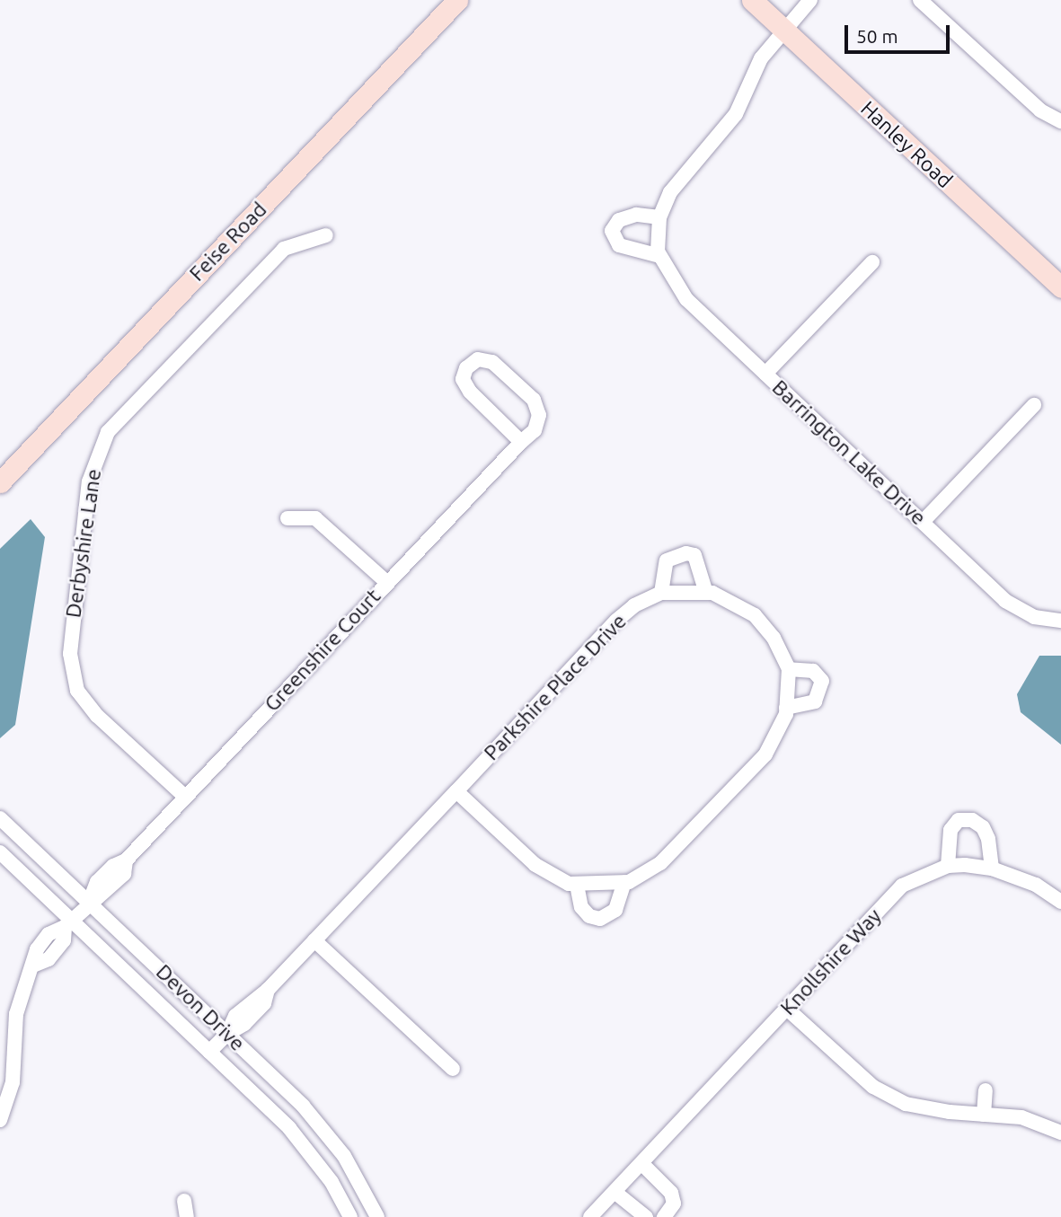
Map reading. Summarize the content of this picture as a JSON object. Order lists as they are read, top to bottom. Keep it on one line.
{"streets":{"street":["Hanley Road","Feise Road","Barrington Lake Drive","Derbyshire Lane","Greenshire Court","Parkshire Place Drive","Knollshire Way","Devon Drive"]},"crossings":[["Derbyshire Lane","Greenshire Court"],["Greenshire Court","Devon Drive"],["Parkshire Place Drive","Devon Drive"]],"scale_bar":"50 m"}
